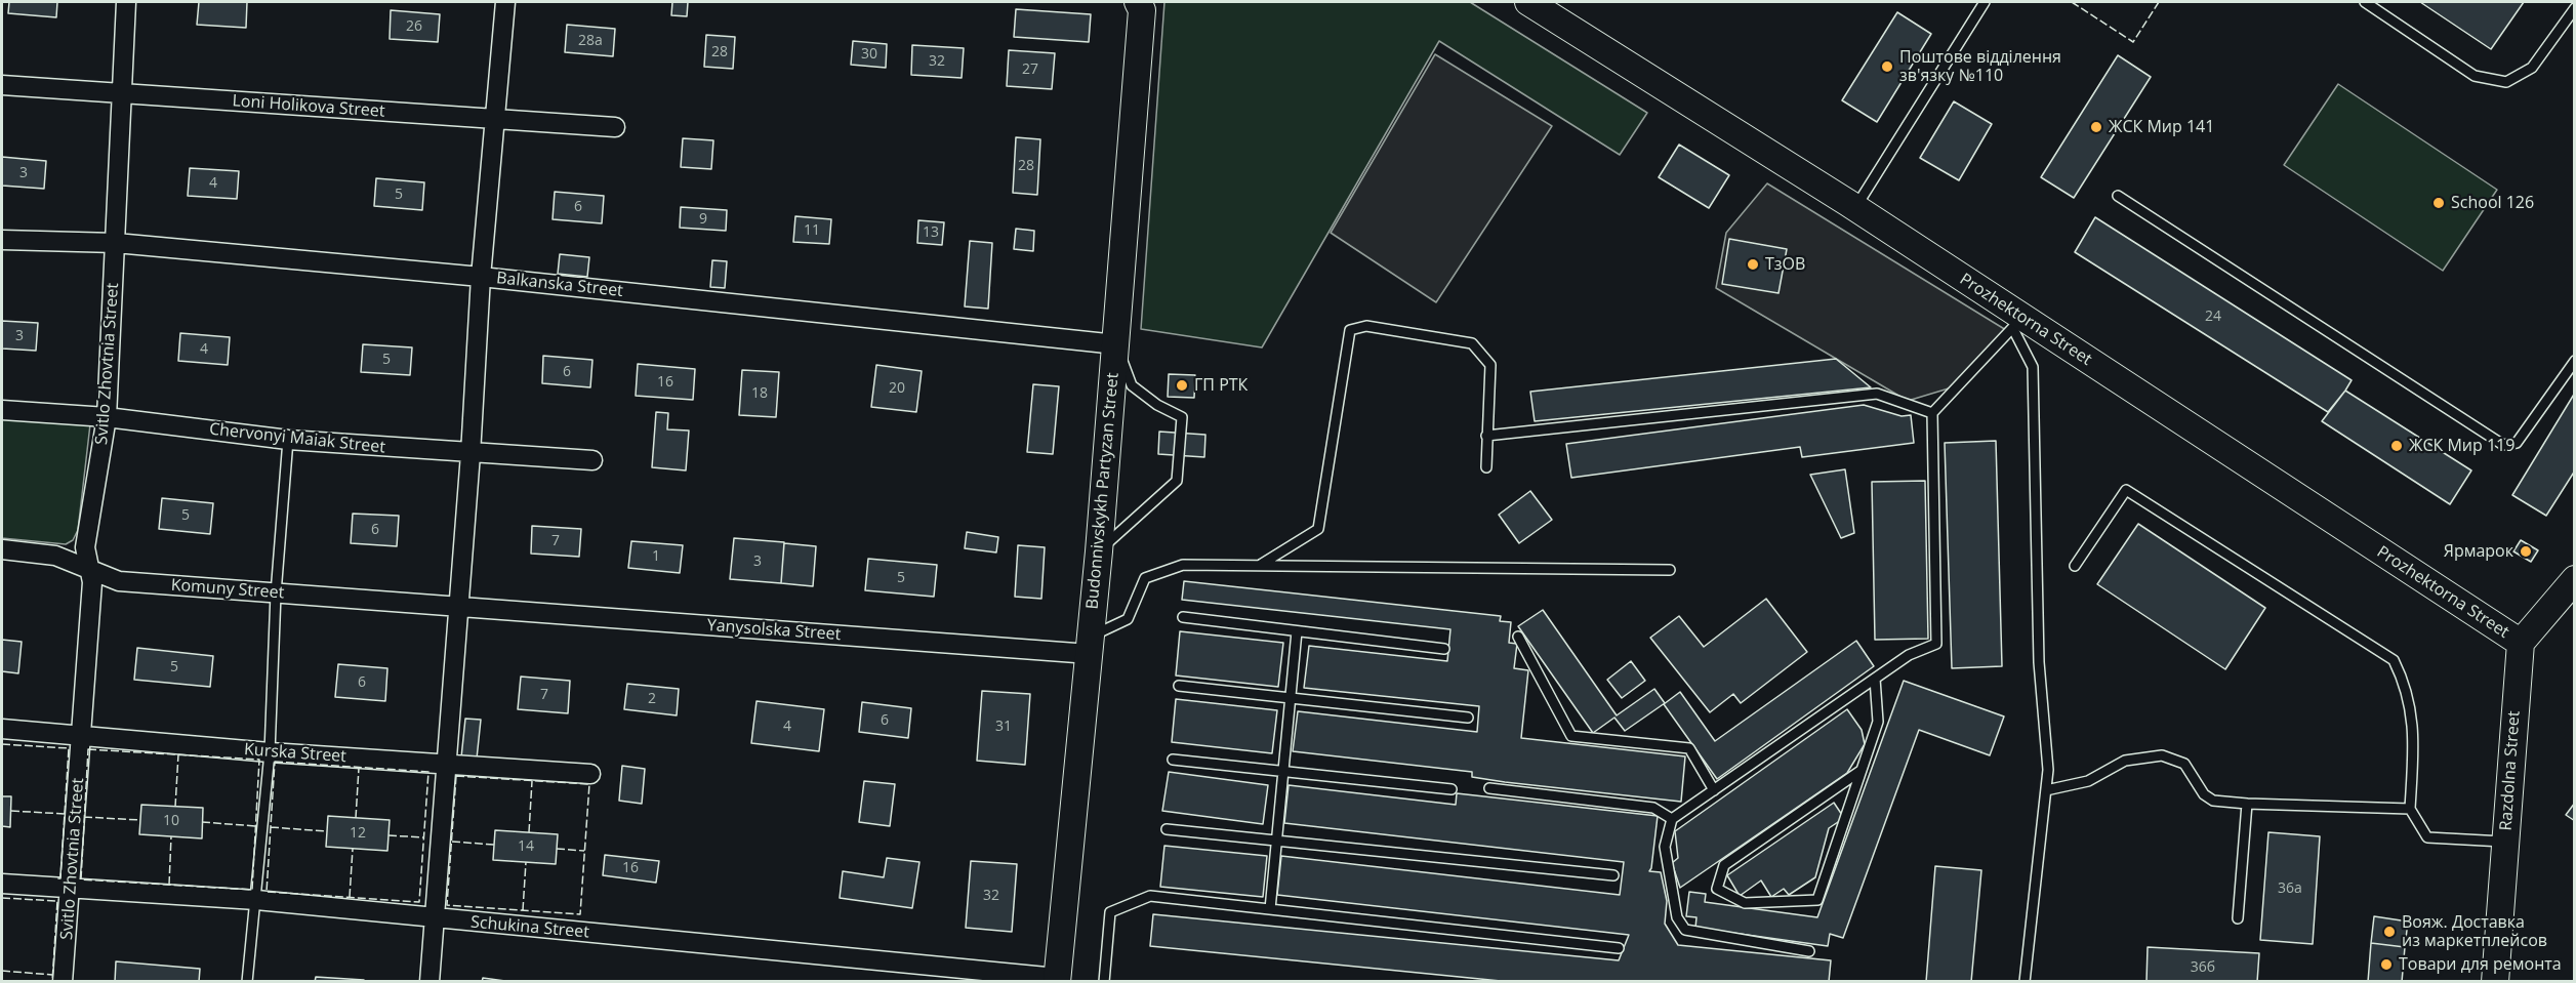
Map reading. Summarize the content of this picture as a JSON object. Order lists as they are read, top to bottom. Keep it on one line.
{"streets":{"street":["Loni Holikova Street","Balkanska Street","Prozhektorna Street","Svitlo Zhovtnia Street","Chervonyi Maiak Street","Budonnivskykh Partyzan Street","Komuny Street","Yanysolska Street","Kurska Street","Razdolna Street","Schukina Street"]},"crossings":[["Loni Holikova Street","Svitlo Zhovtnia Street"],["Balkanska Street","Svitlo Zhovtnia Street"],["Balkanska Street","Budonnivskykh Partyzan Street"],["Prozhektorna Street","Razdolna Street"],["Svitlo Zhovtnia Street","Chervonyi Maiak Street"],["Svitlo Zhovtnia Street","Komuny Street"],["Svitlo Zhovtnia Street","Kurska Street"],["Svitlo Zhovtnia Street","Schukina Street"],["Budonnivskykh Partyzan Street","Yanysolska Street"],["Budonnivskykh Partyzan Street","Schukina Street"],["Komuny Street","Yanysolska Street"]],"places":["Поштове відділення зв'язку №110","ЖСК Мир 141","School 126","ТзОВ","ГП РТК","ЖСК Мир 119","Ярмарок","Вояж. Доставка из маркетплейсов","Товари для ремонта"],"house_numbers":["26","28а","28","30","32","27","28","3","4","5","6","9","11","13","24","3","4","5","6","16","20","18","5","6","7","1","3","5","5","6","7","2","6","4","31","10","12","14","16","36а","32","36б"]}
